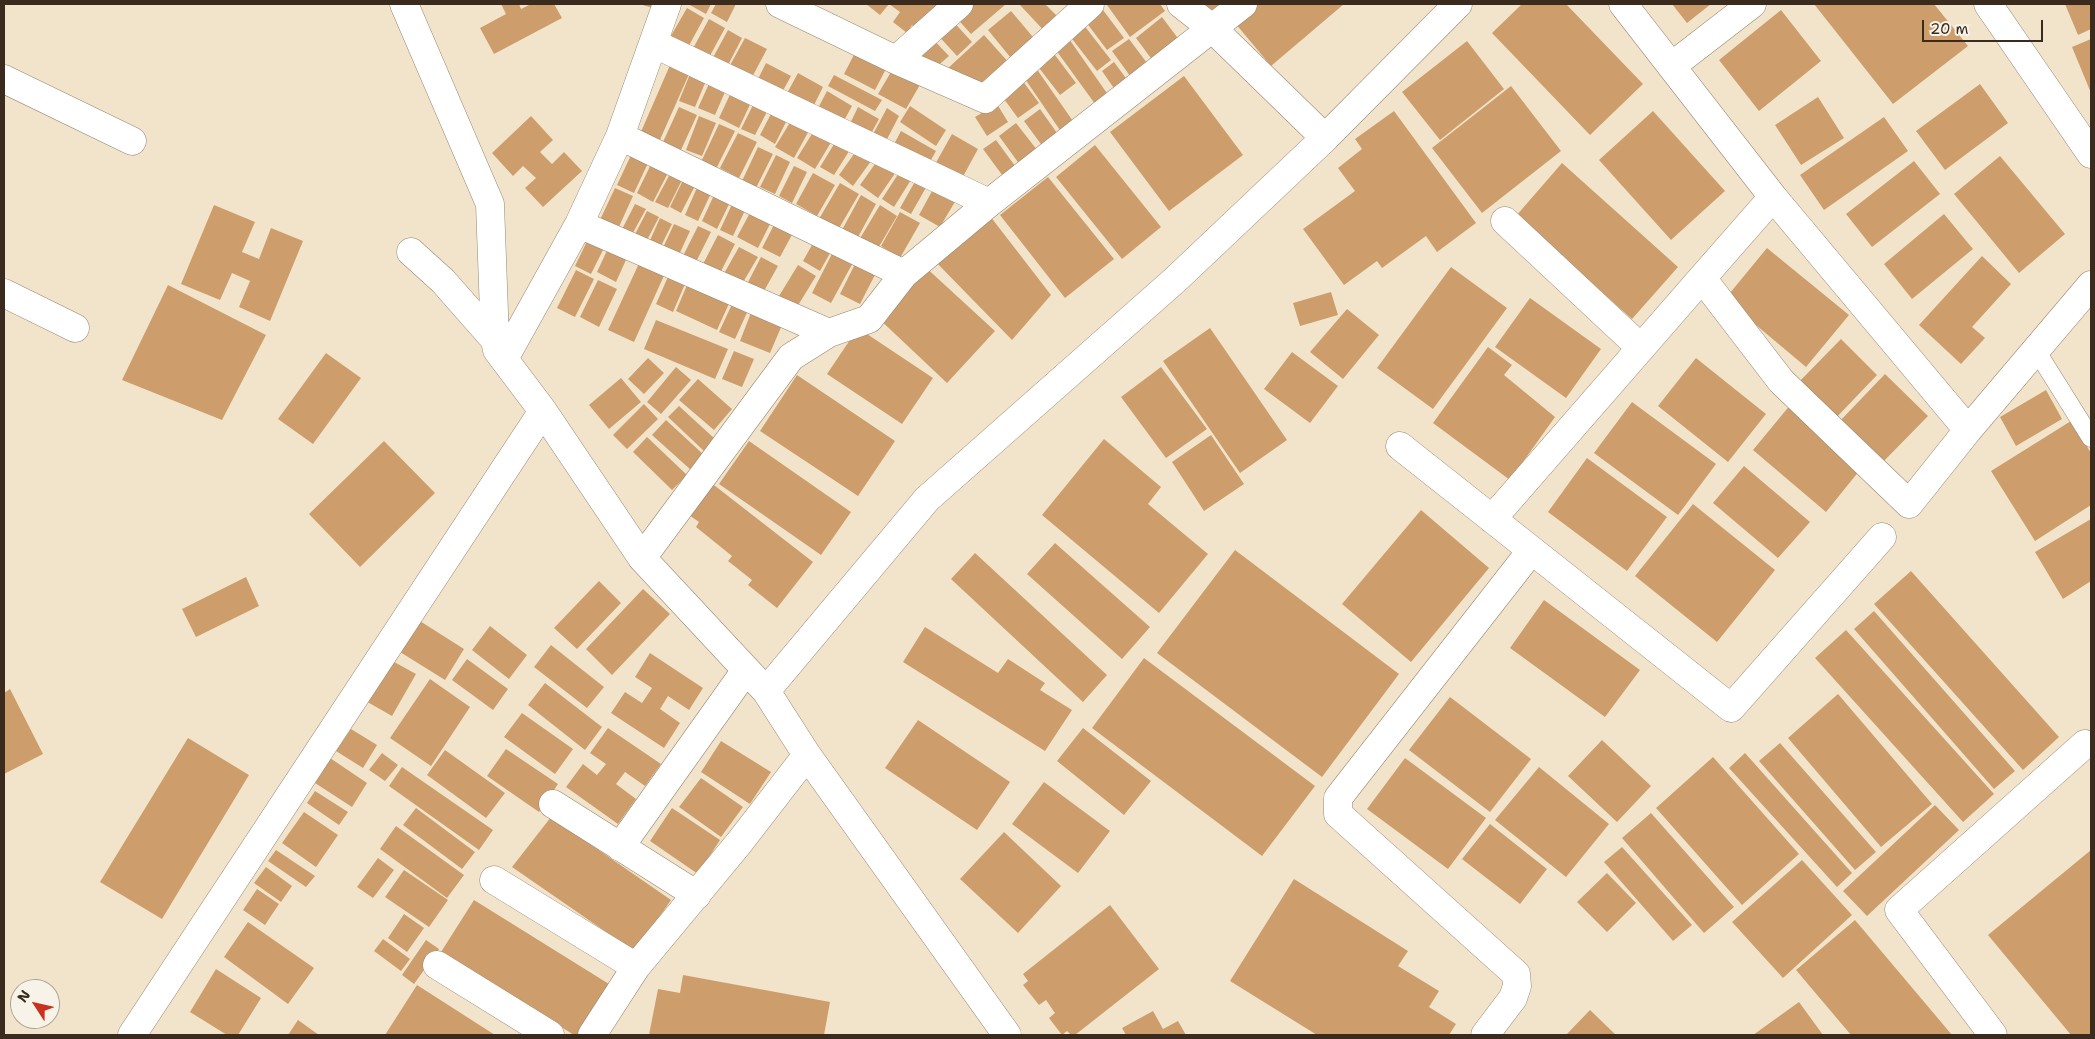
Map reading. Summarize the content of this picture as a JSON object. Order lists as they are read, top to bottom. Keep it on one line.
{"scale_bar":"20 m","north":"top left"}
